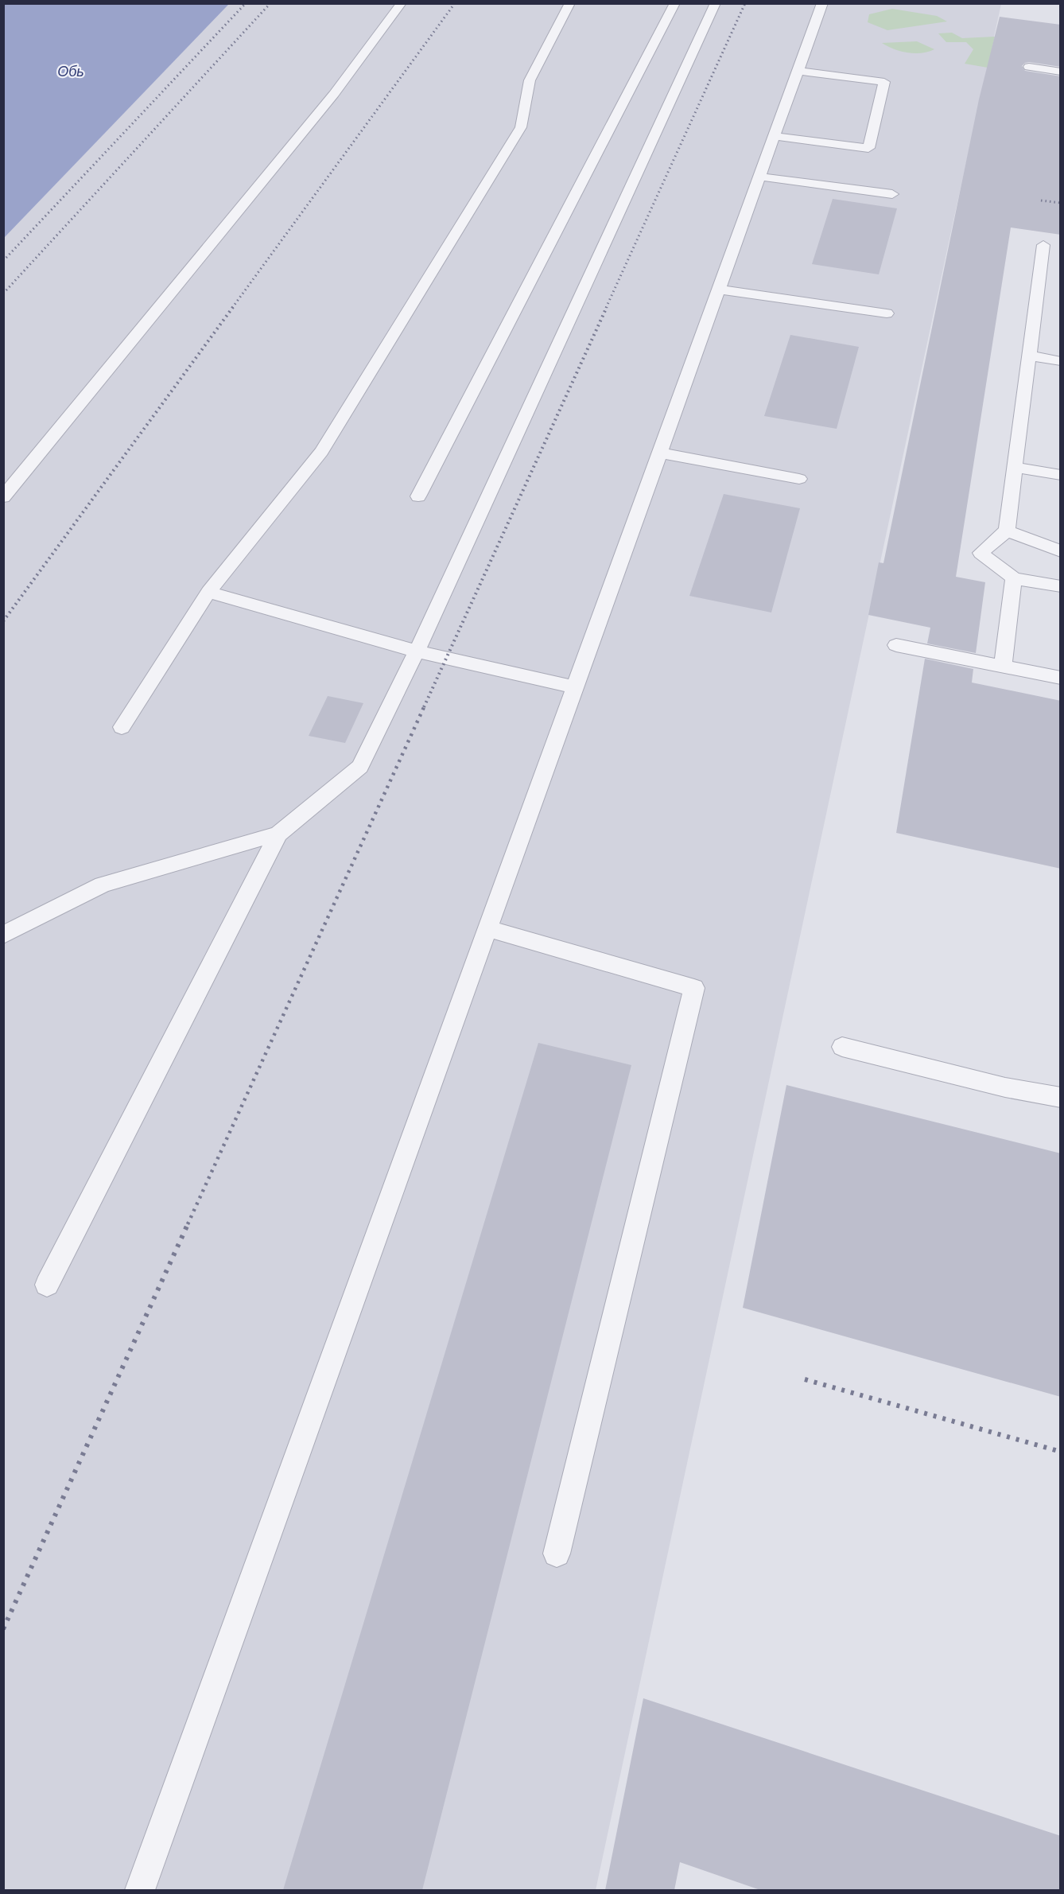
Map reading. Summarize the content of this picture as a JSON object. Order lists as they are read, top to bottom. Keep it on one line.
{"water":["Обь"]}
